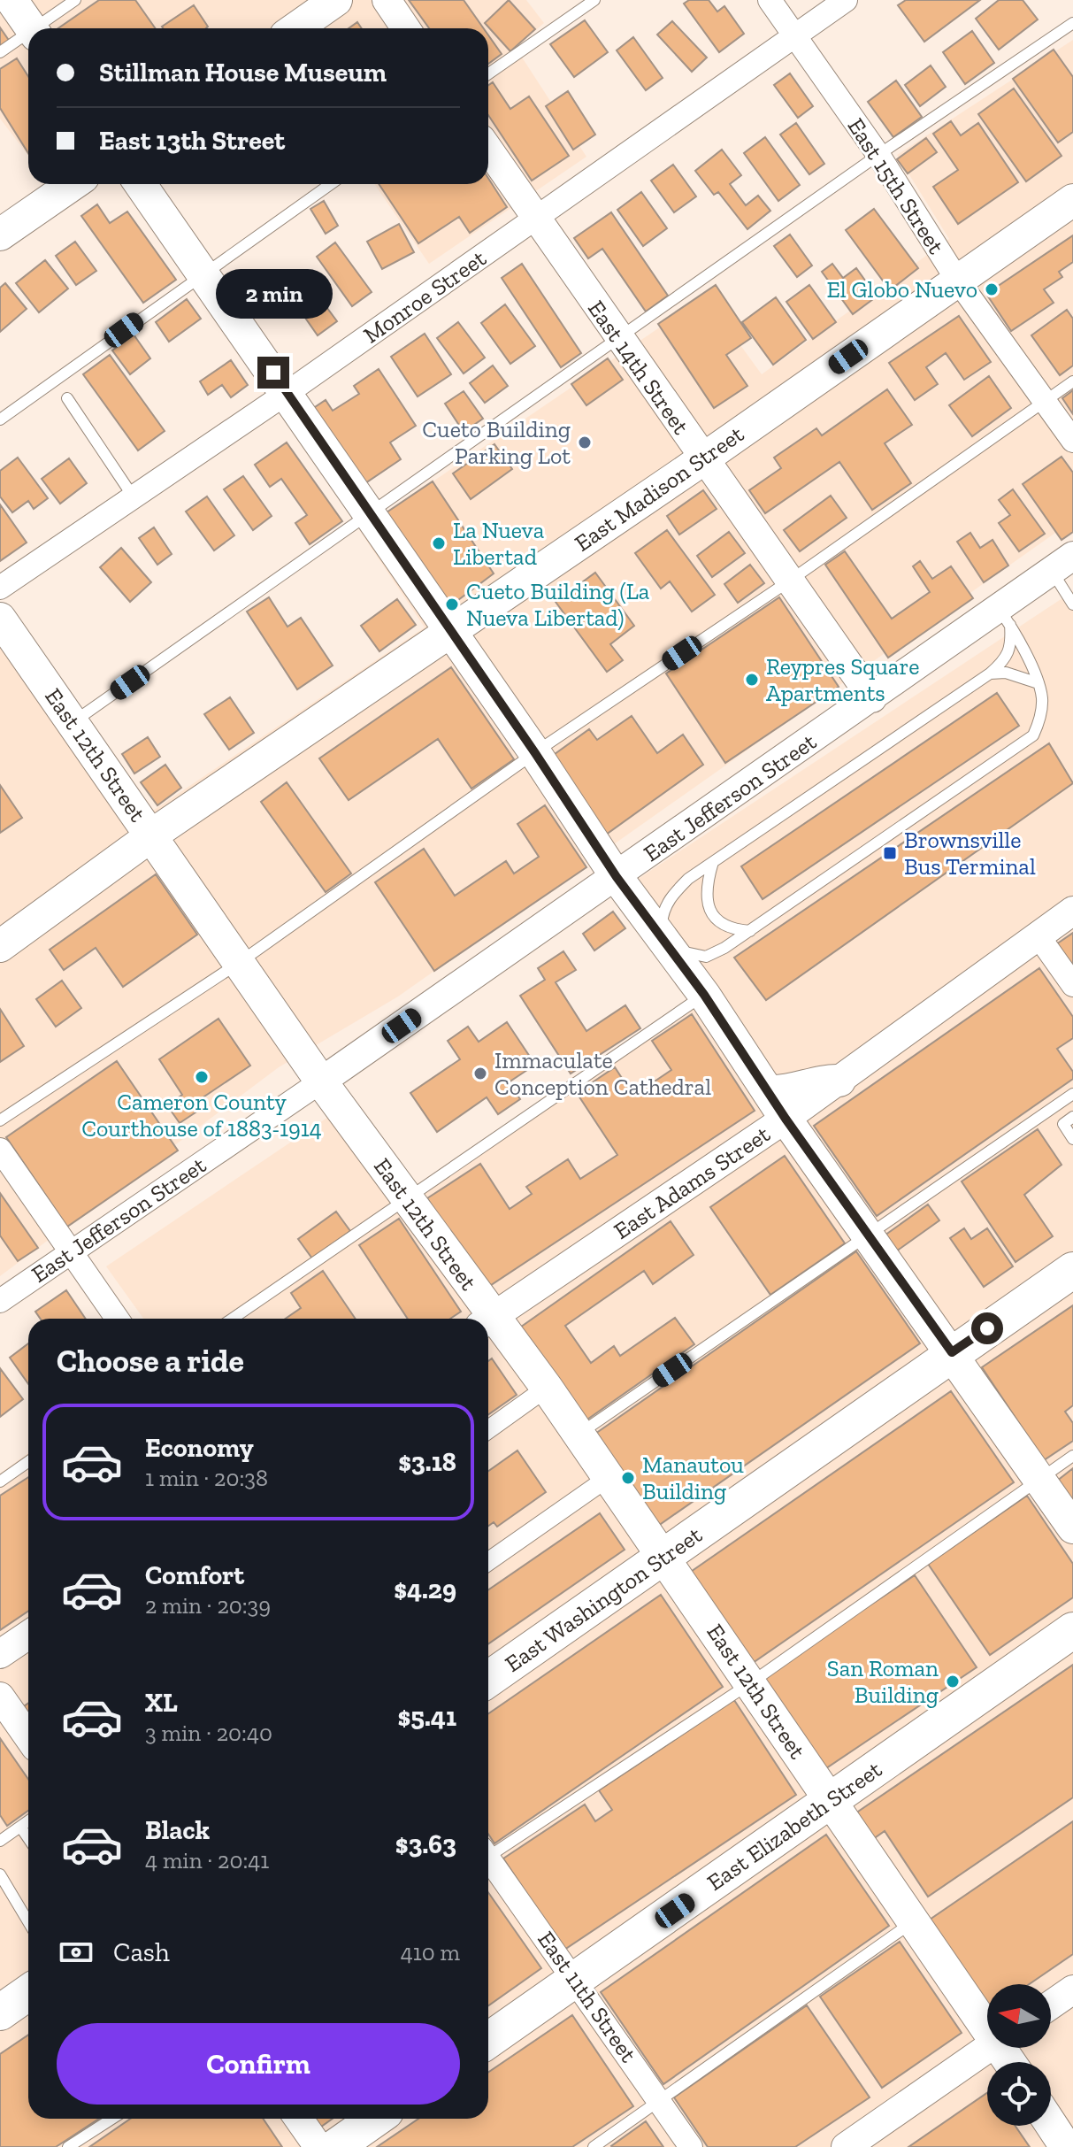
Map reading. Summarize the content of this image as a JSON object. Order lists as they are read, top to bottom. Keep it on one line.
{"streets":{"main road":["East Madison Street","East 12th Street","East Washington Street","East Elizabeth Street"],"street":["East 15th Street","Monroe Street","East 14th Street","East Jefferson Street","East Adams Street","East 11th Street"]},"crossings":[["East 15th Street","Monroe Street"],["East 15th Street","East Madison Street"],["Monroe Street","East 14th Street"],["East 14th Street","East Madison Street"],["East 14th Street","East Jefferson Street"],["East Madison Street","East 12th Street"],["East 12th Street","East Jefferson Street"],["East 12th Street","East Washington Street"],["East 12th Street","East Elizabeth Street"],["East Elizabeth Street","East 11th Street"]],"places":{"other":["El Globo Nuevo","Cueto Building Parking Lot","La Nueva Libertad","Cueto Building (La Nueva Libertad)","Reypres Square Apartments","Immaculate Conception Cathedral","Cameron County Courthouse of 1883-1914","Manautou Building","San Roman Building"],"transit":["Brownsville Bus Terminal"]},"north":"left","page":{"banner":["Stillman House Museum","East 13th Street"],"bubble":"2 min","heading":"Choose a ride","list":[{"name":"Economy","note":"1 min · 20:38","value":"$3.18"},{"name":"Comfort","note":"2 min · 20:39","value":"$4.29"},{"name":"XL","note":"3 min · 20:40","value":"$5.41"},{"name":"Black","note":"4 min · 20:41","value":"$3.63"}],"pay":["Cash","410 m"],"buttons":"Confirm"}}
